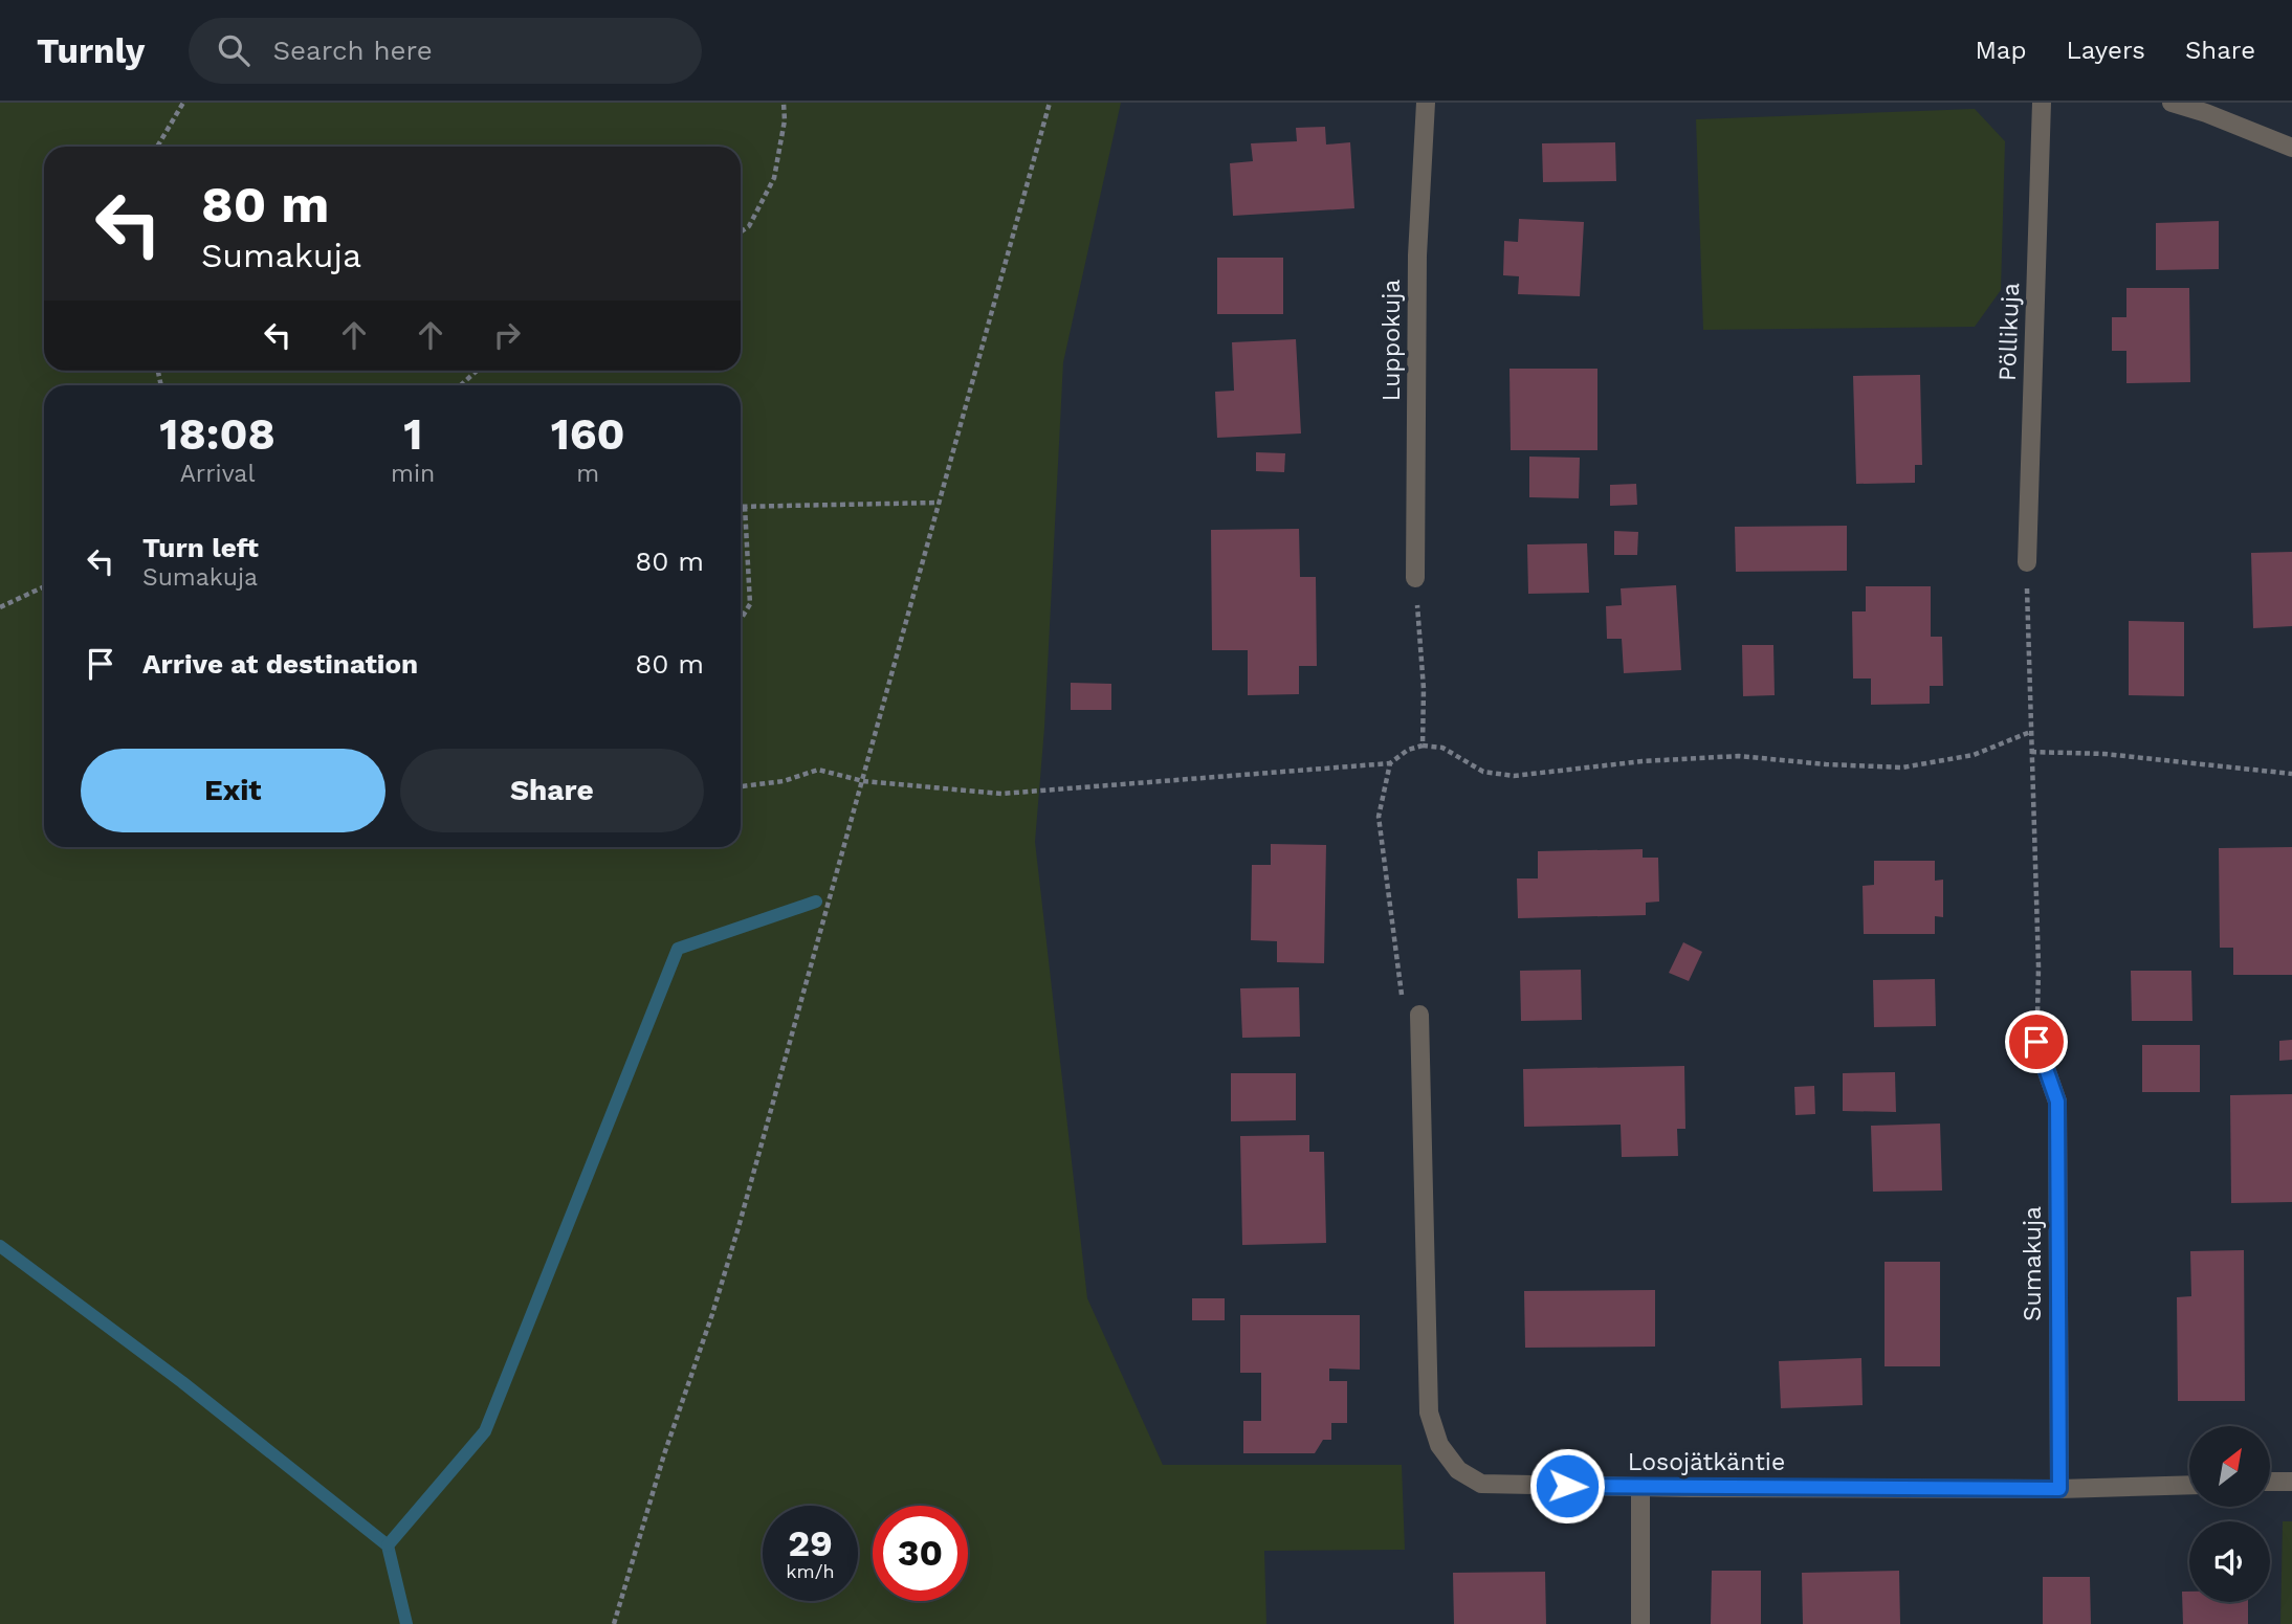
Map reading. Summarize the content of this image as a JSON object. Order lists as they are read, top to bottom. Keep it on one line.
{"streets":{"street":["Pöllikuja","Luppokuja","Sumakuja","Losojätkäntie"]},"crossings":[["Sumakuja","Losojätkäntie"]],"north":"top right","page":{"header":"Turnly","search":"Search here","nav":["Map","Layers","Share"],"turn":["80 m","Sumakuja"],"eta":["18:08","Arrival","1","min","160","m"],"list":[{"name":"Turn left","note":"Sumakuja","value":"80 m"},{"name":"Arrive at destination","value":"80 m"}],"buttons":["Exit","Share"],"speed":"29 km/h","limit":"30"}}
